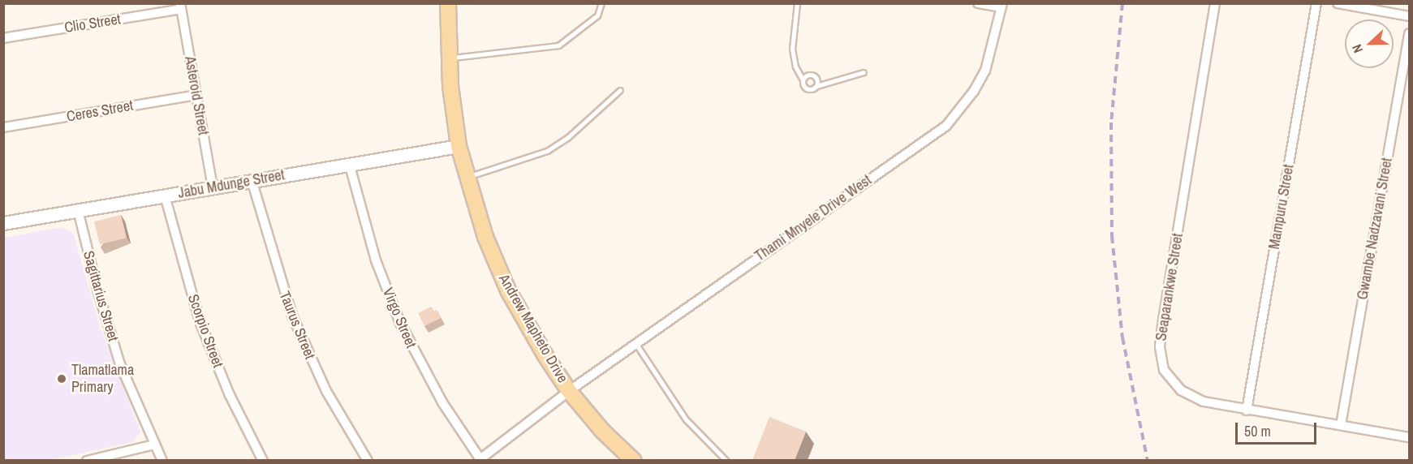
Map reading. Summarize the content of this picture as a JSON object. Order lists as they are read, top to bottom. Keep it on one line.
{"streets":{"main road":["Andrew Mapheto Drive"],"street":["Clio Street","Asteroid Street","Ceres Street","Jabu Mdunge Street","Mampuru Street","Thami Mnyele Drive West","Gwambe Nadzavani Street","Seaparankwe Street","Sagittarius Street","Virgo Street","Taurus Street","Scorpio Street"]},"crossings":[["Clio Street","Asteroid Street"],["Asteroid Street","Ceres Street"],["Asteroid Street","Jabu Mdunge Street"],["Jabu Mdunge Street","Sagittarius Street"],["Jabu Mdunge Street","Virgo Street"],["Jabu Mdunge Street","Taurus Street"],["Jabu Mdunge Street","Andrew Mapheto Drive"],["Jabu Mdunge Street","Scorpio Street"],["Mampuru Street","Seaparankwe Street"],["Thami Mnyele Drive West","Virgo Street"],["Thami Mnyele Drive West","Andrew Mapheto Drive"],["Gwambe Nadzavani Street","Seaparankwe Street"]],"places":["Tlamatlama Primary"],"scale_bar":"50 m","north":"left"}
